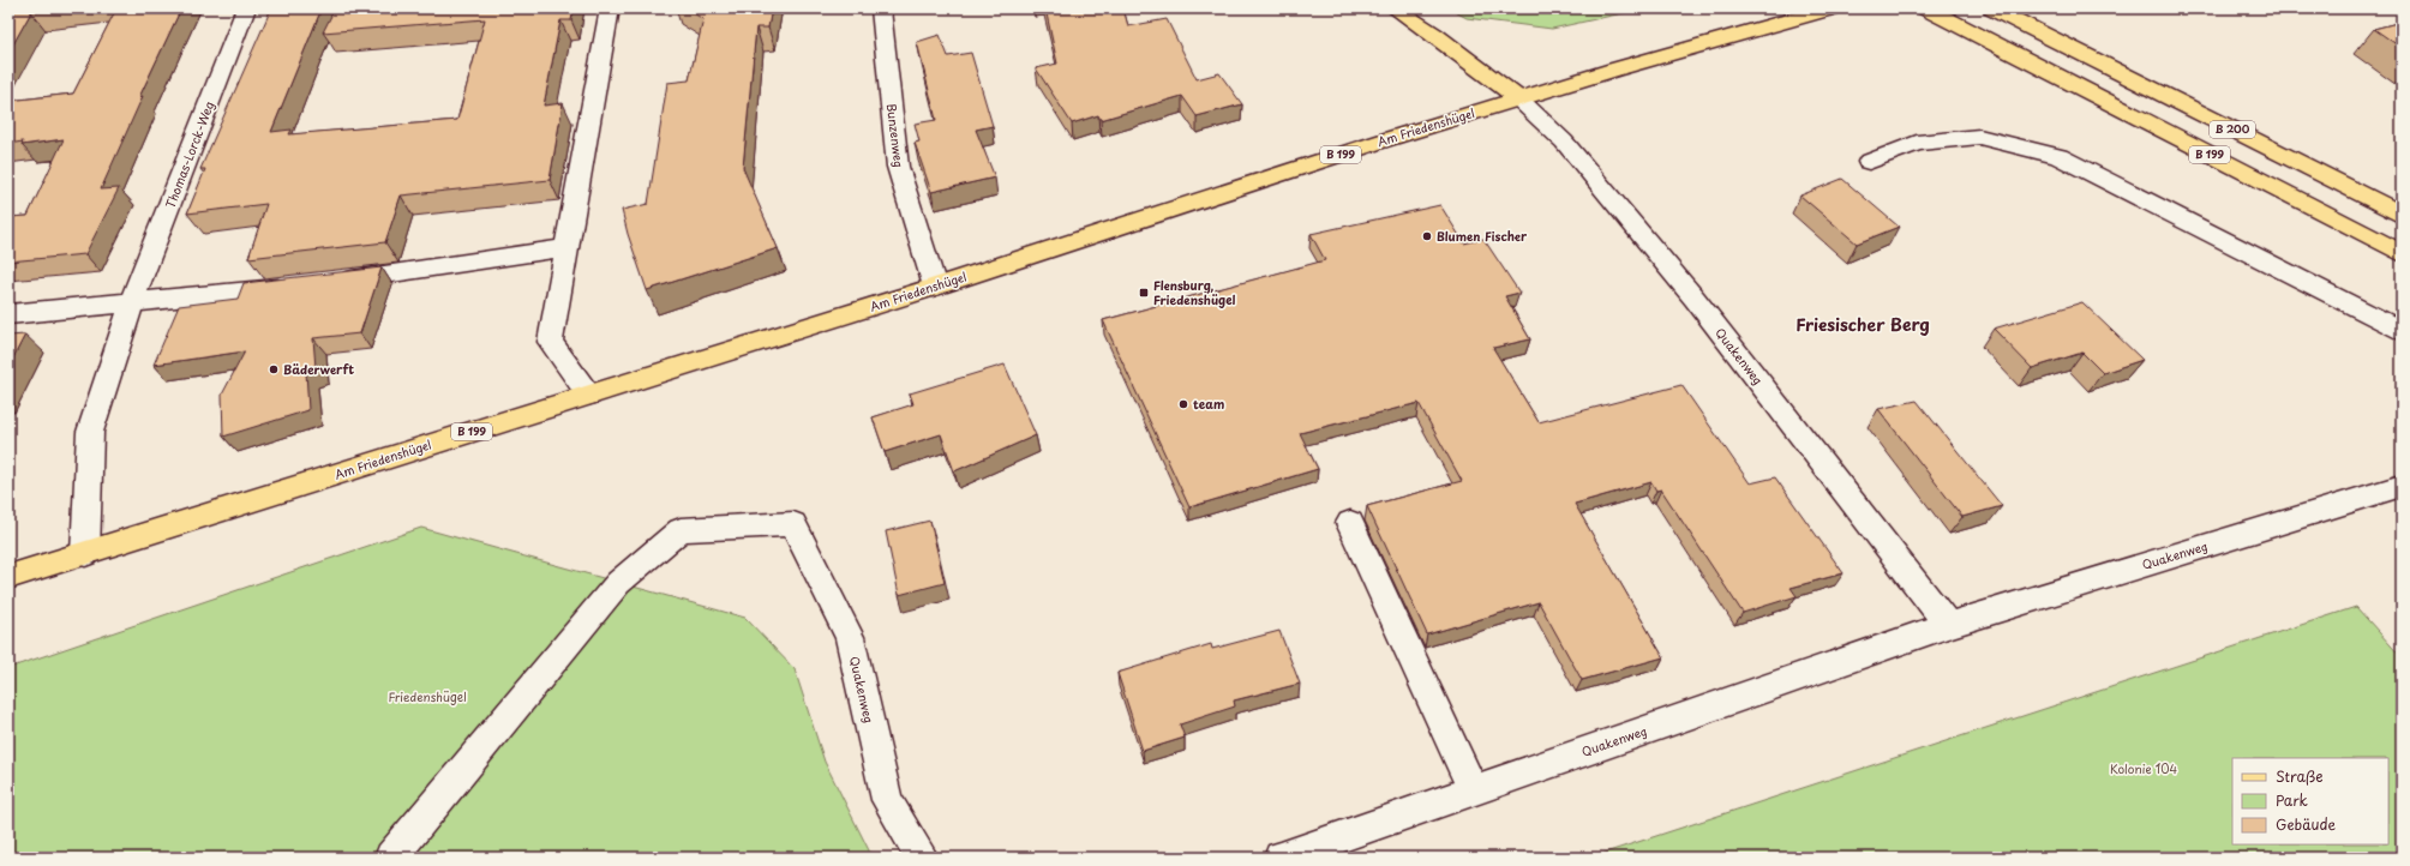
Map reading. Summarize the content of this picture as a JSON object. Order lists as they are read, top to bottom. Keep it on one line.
{"streets":{"main road":["Am Friedenshügel","B 200","B 199"],"street":["Bunzenweg","Thomas-Lorck-Weg","Quakenweg"]},"crossings":[["Am Friedenshügel","Bunzenweg"],["Am Friedenshügel","Thomas-Lorck-Weg"],["Am Friedenshügel","Quakenweg"]],"districts":["Friesischer Berg"],"parks":["Friedenshügel","Kolonie 104"],"places":{"other":["Blumen Fischer","Bäderwerft","team"],"transit":["Flensburg, Friedenshügel"]},"legend":["Straße","Park","Gebäude"]}
